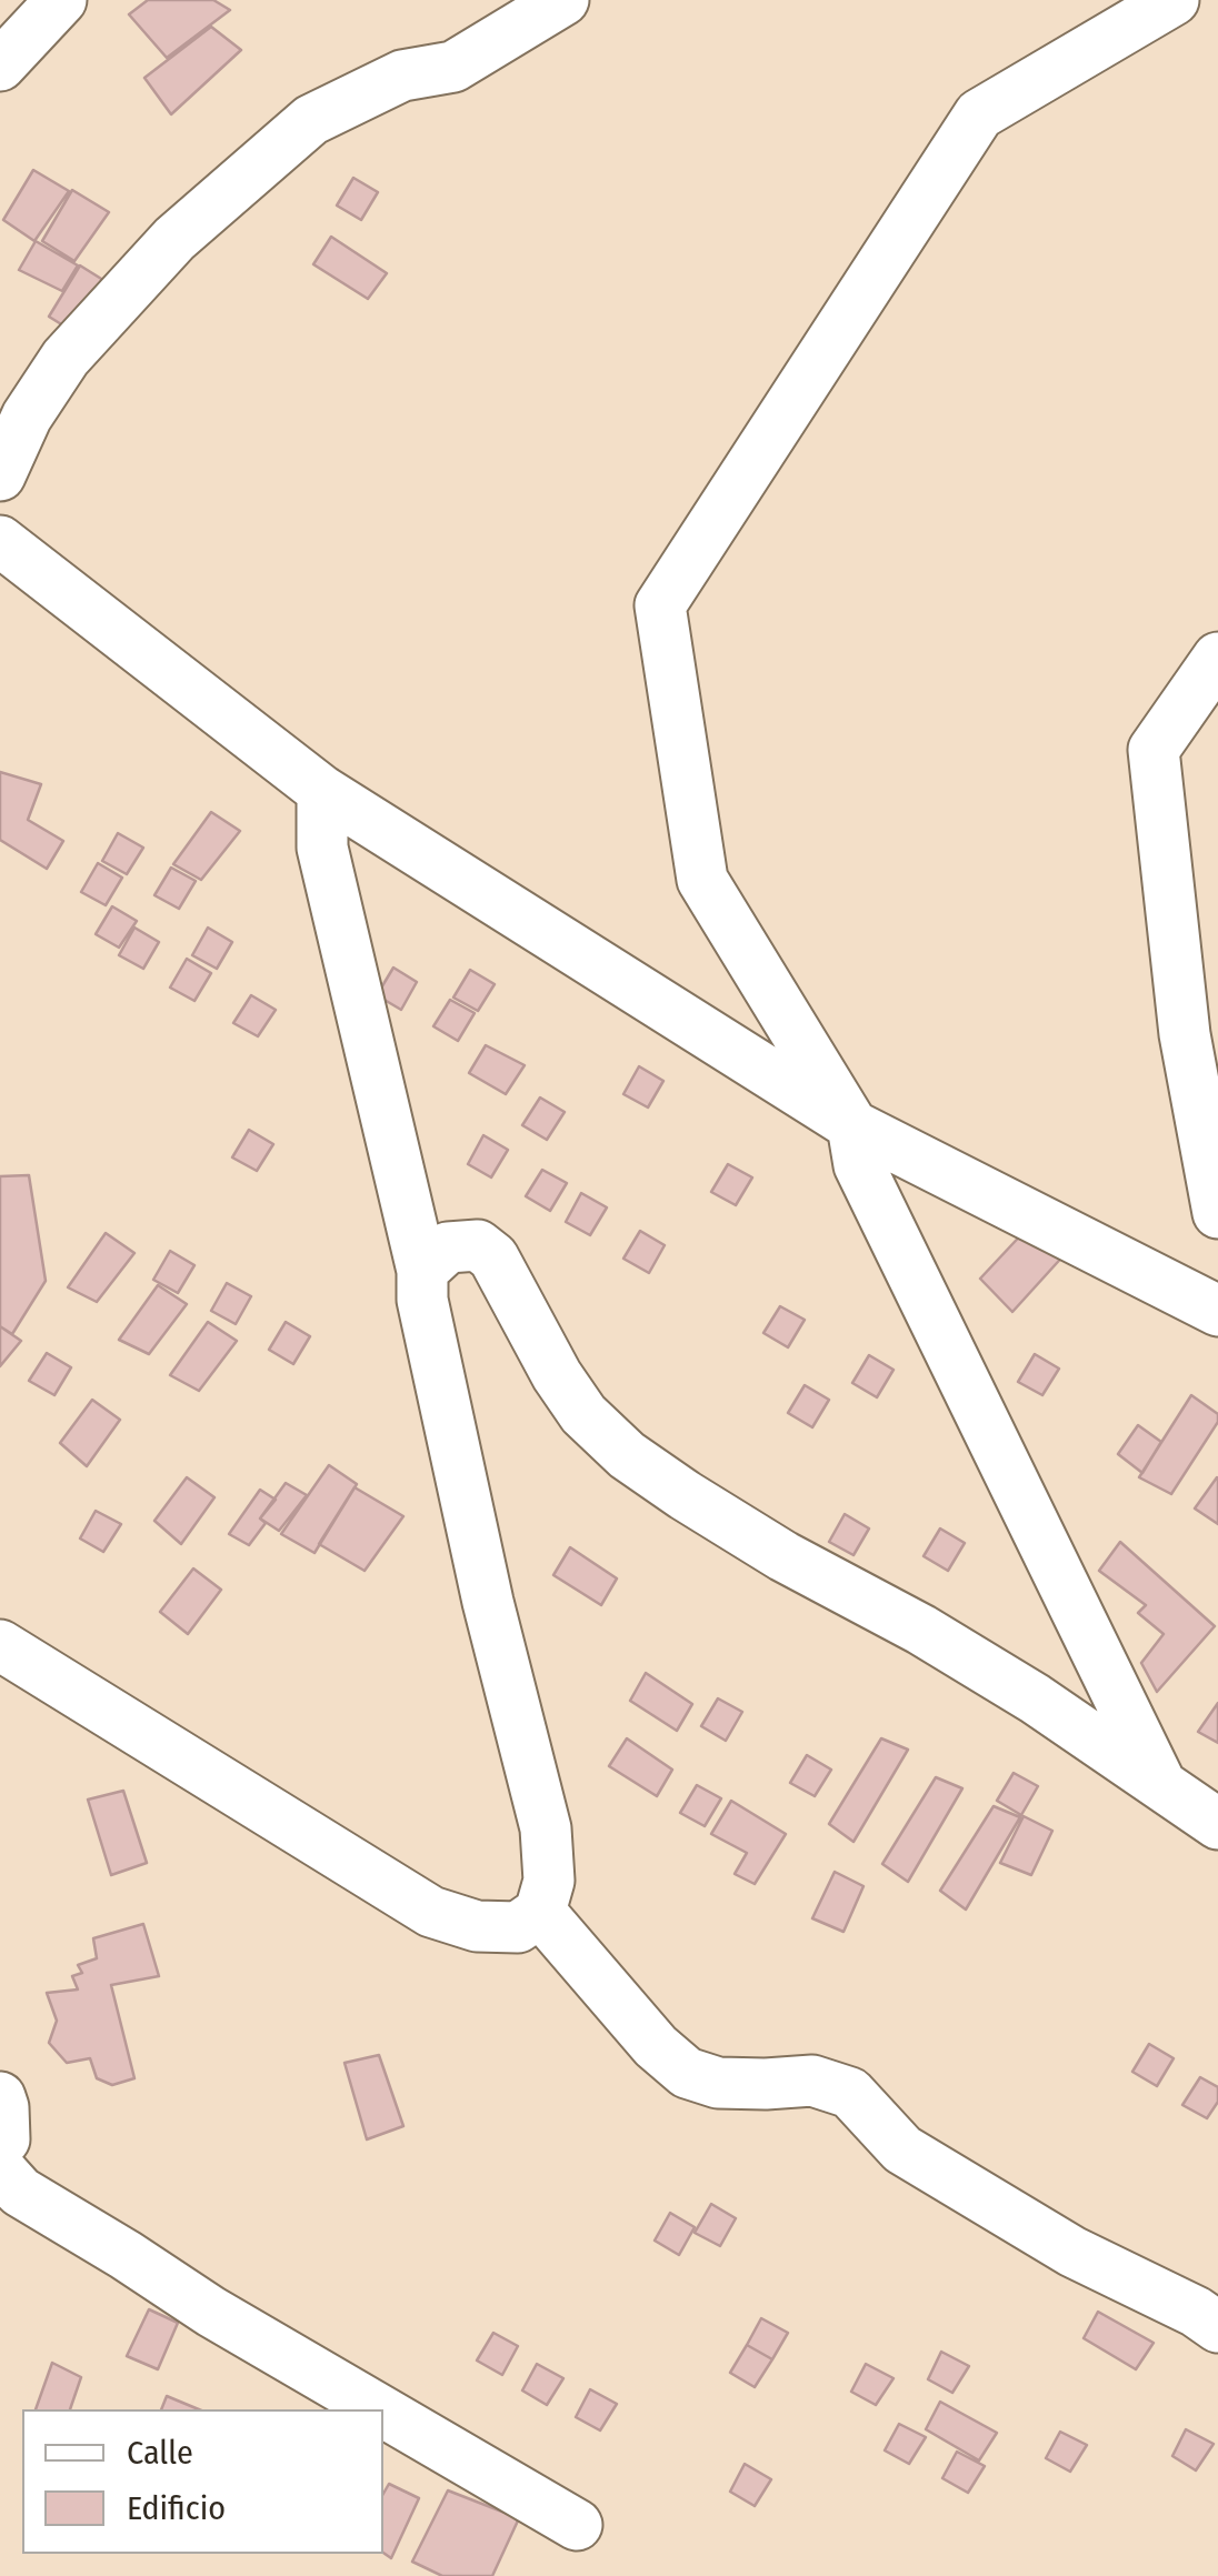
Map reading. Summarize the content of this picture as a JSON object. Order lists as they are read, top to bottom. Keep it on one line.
{"legend":["Calle","Edificio"]}
